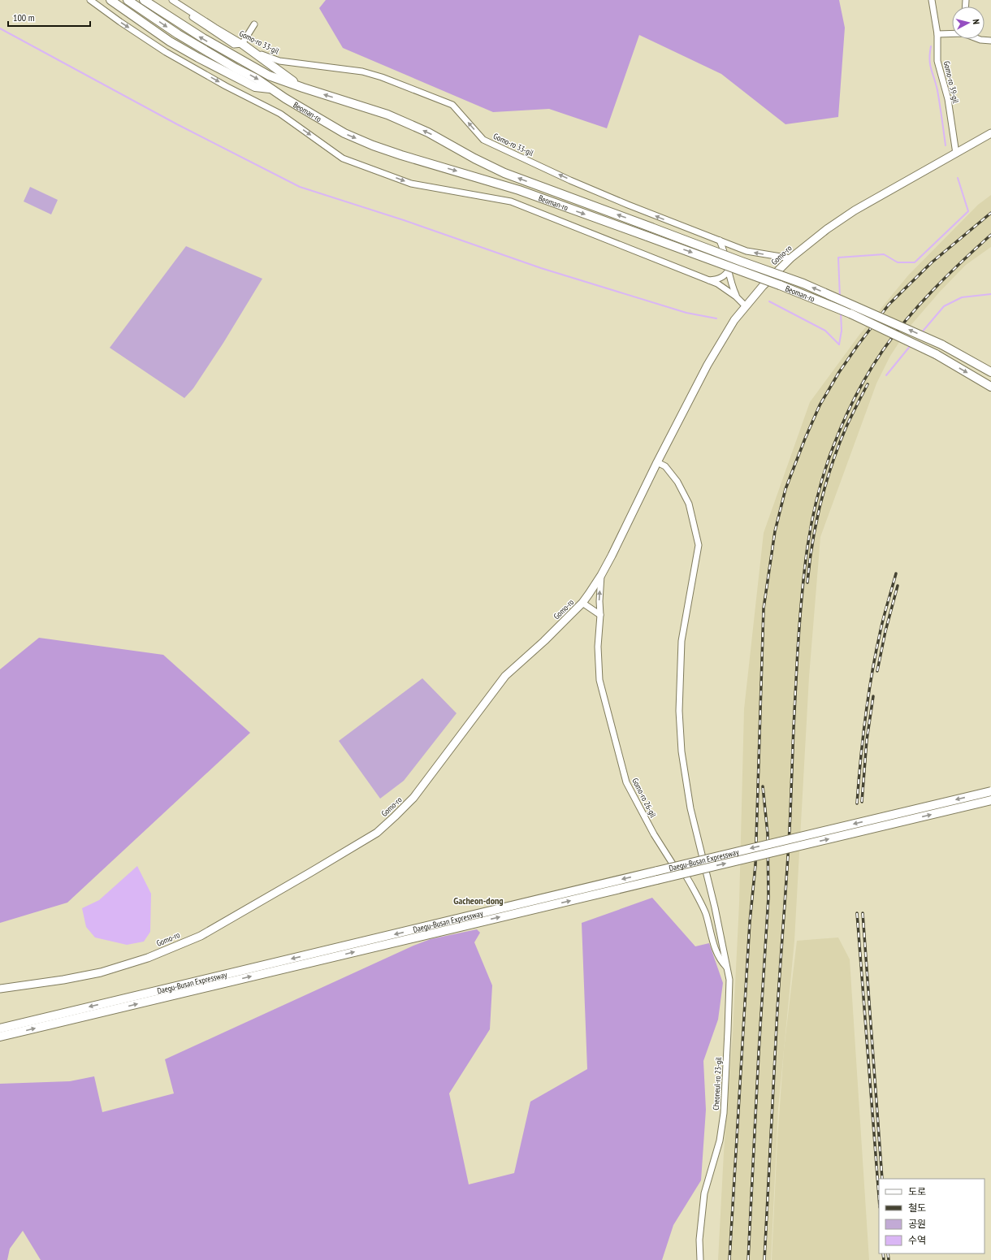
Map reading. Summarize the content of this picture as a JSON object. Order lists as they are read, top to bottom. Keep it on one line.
{"streets":{"highway":["Beoman-ro","Daegu-Busan Expressway"],"main road":["Gomo-ro"],"street":["Gomo-ro 33-gil","Gomo-ro 39-gil","Gomo-ro 26-gil","Cheoneul-ro 23-gil"]},"crossings":[["Gomo-ro 33-gil","Gomo-ro"],["Gomo-ro 39-gil","Gomo-ro"],["Gomo-ro","Gomo-ro 26-gil"],["Gomo-ro","Cheoneul-ro 23-gil"],["Gomo-ro 26-gil","Cheoneul-ro 23-gil"]],"districts":["Gacheon-dong"],"legend":["도로","철도","공원","수역"],"scale_bar":"100 m","north":"right"}
